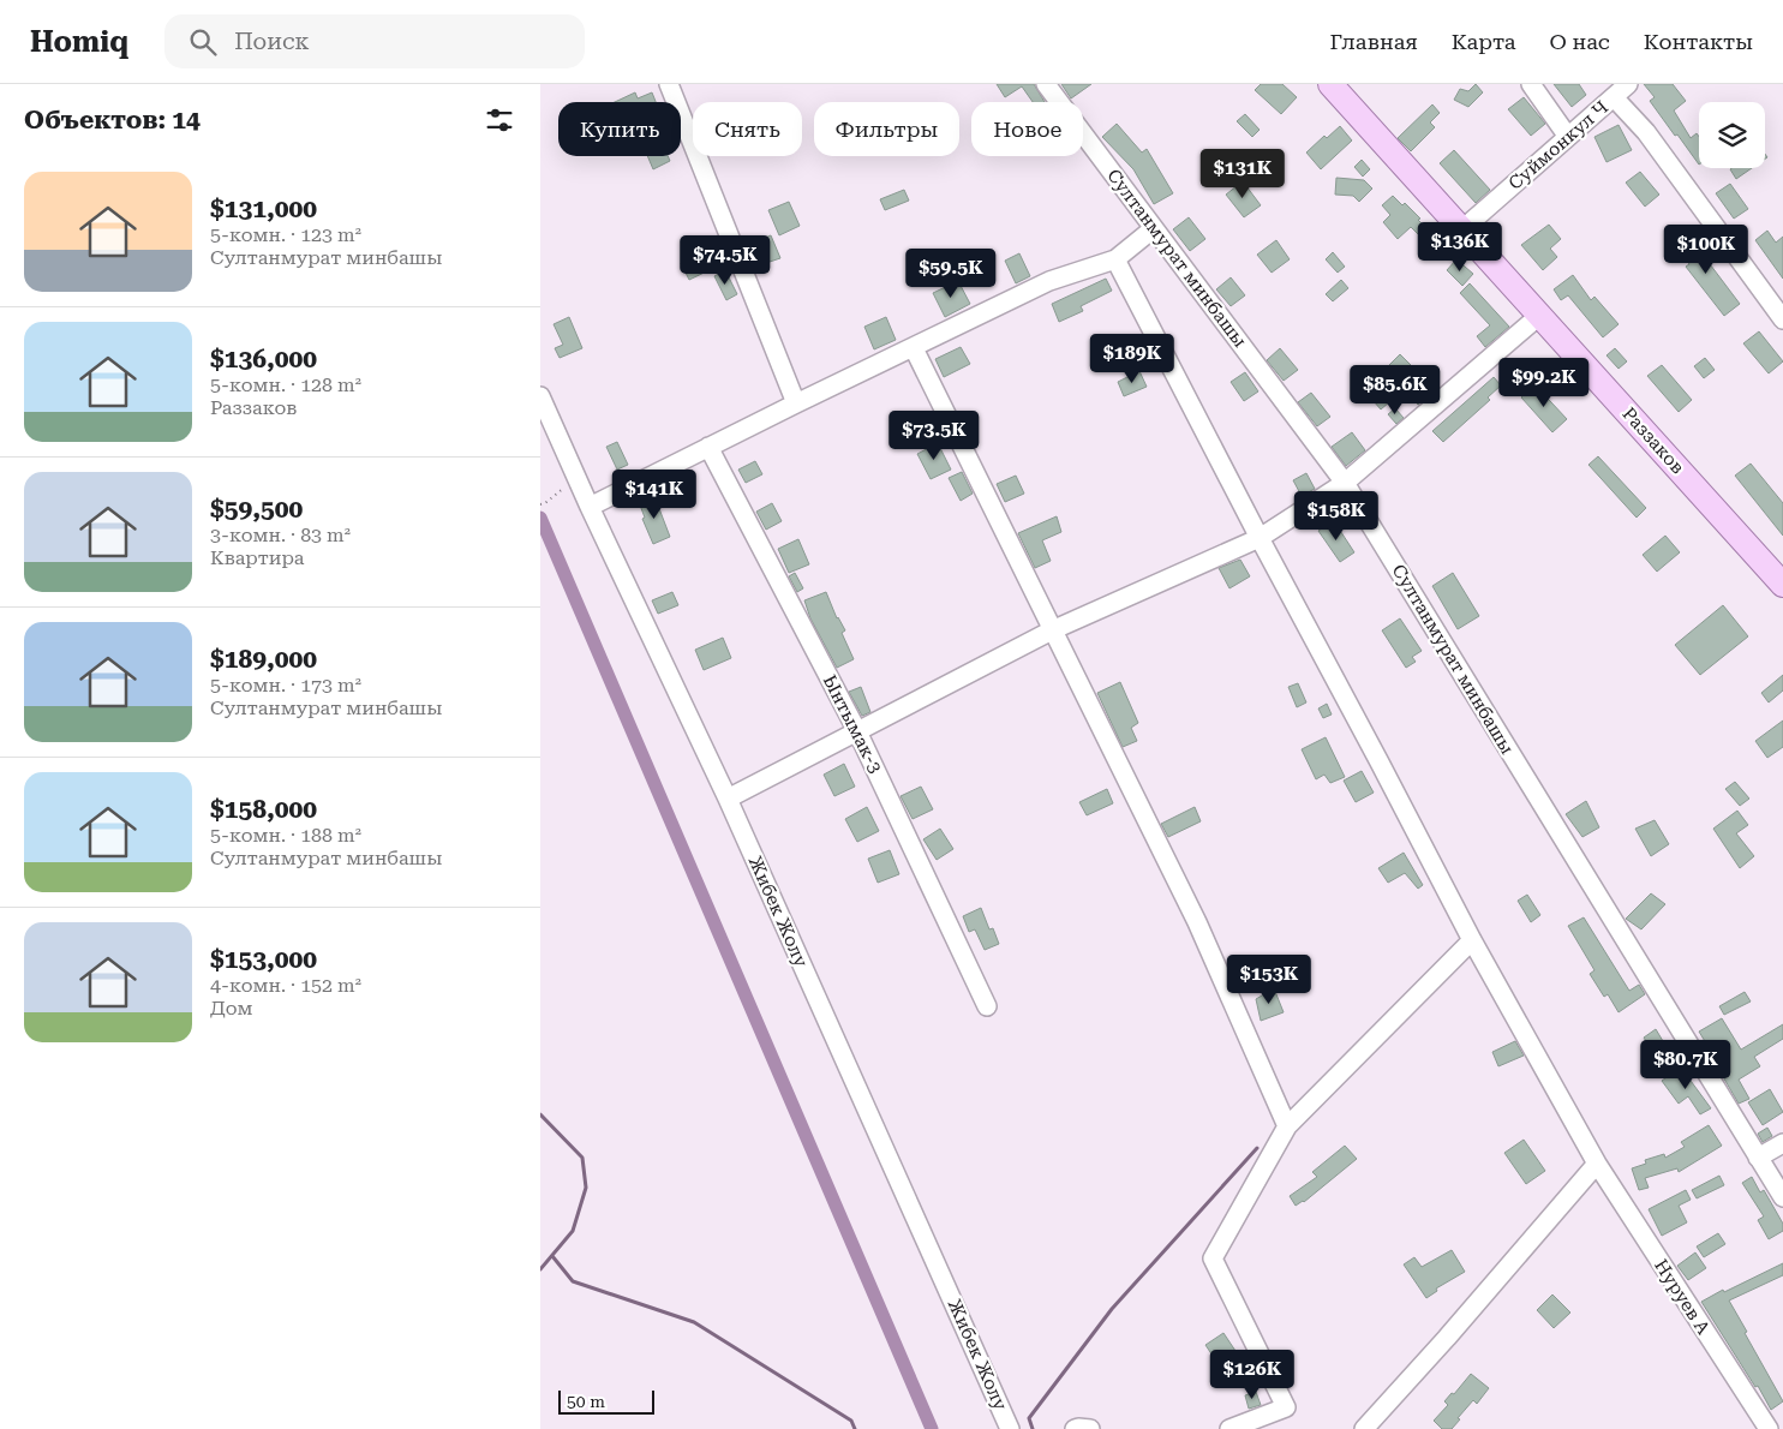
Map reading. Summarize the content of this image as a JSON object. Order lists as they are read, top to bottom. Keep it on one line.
{"streets":{"main road":["Раззаков"],"street":["Суймонкул Ч","Султанмурат минбашы","Ынтымак-3","Жибек Жолу","Нуруев А"]},"crossings":[["Суймонкул Ч","Раззаков"]],"scale_bar":"50 m","page":{"header":"Homiq","search":"Поиск","nav":["Главная","Карта","О нас","Контакты"],"heading":"Объектов: 14","chip":["Купить","Снять","Фильтры","Новое"],"price":["$131K","$136K","$100K","$74.5K","$59.5K","$189K","$99.2K","$85.6K","$73.5K","$141K","$158K","$153K","$80.7K","$126K"],"list":[{"name":"$131,000","note":"5-комн. · 123 m² · Султанмурат минбашы"},{"name":"$136,000","note":"5-комн. · 128 m² · Раззаков"},{"name":"$59,500","note":"3-комн. · 83 m² · Квартира"},{"name":"$189,000","note":"5-комн. · 173 m² · Султанмурат минбашы"},{"name":"$158,000","note":"5-комн. · 188 m² · Султанмурат минбашы"},{"name":"$153,000","note":"4-комн. · 152 m² · Дом"}],"scale":"50 m"}}
